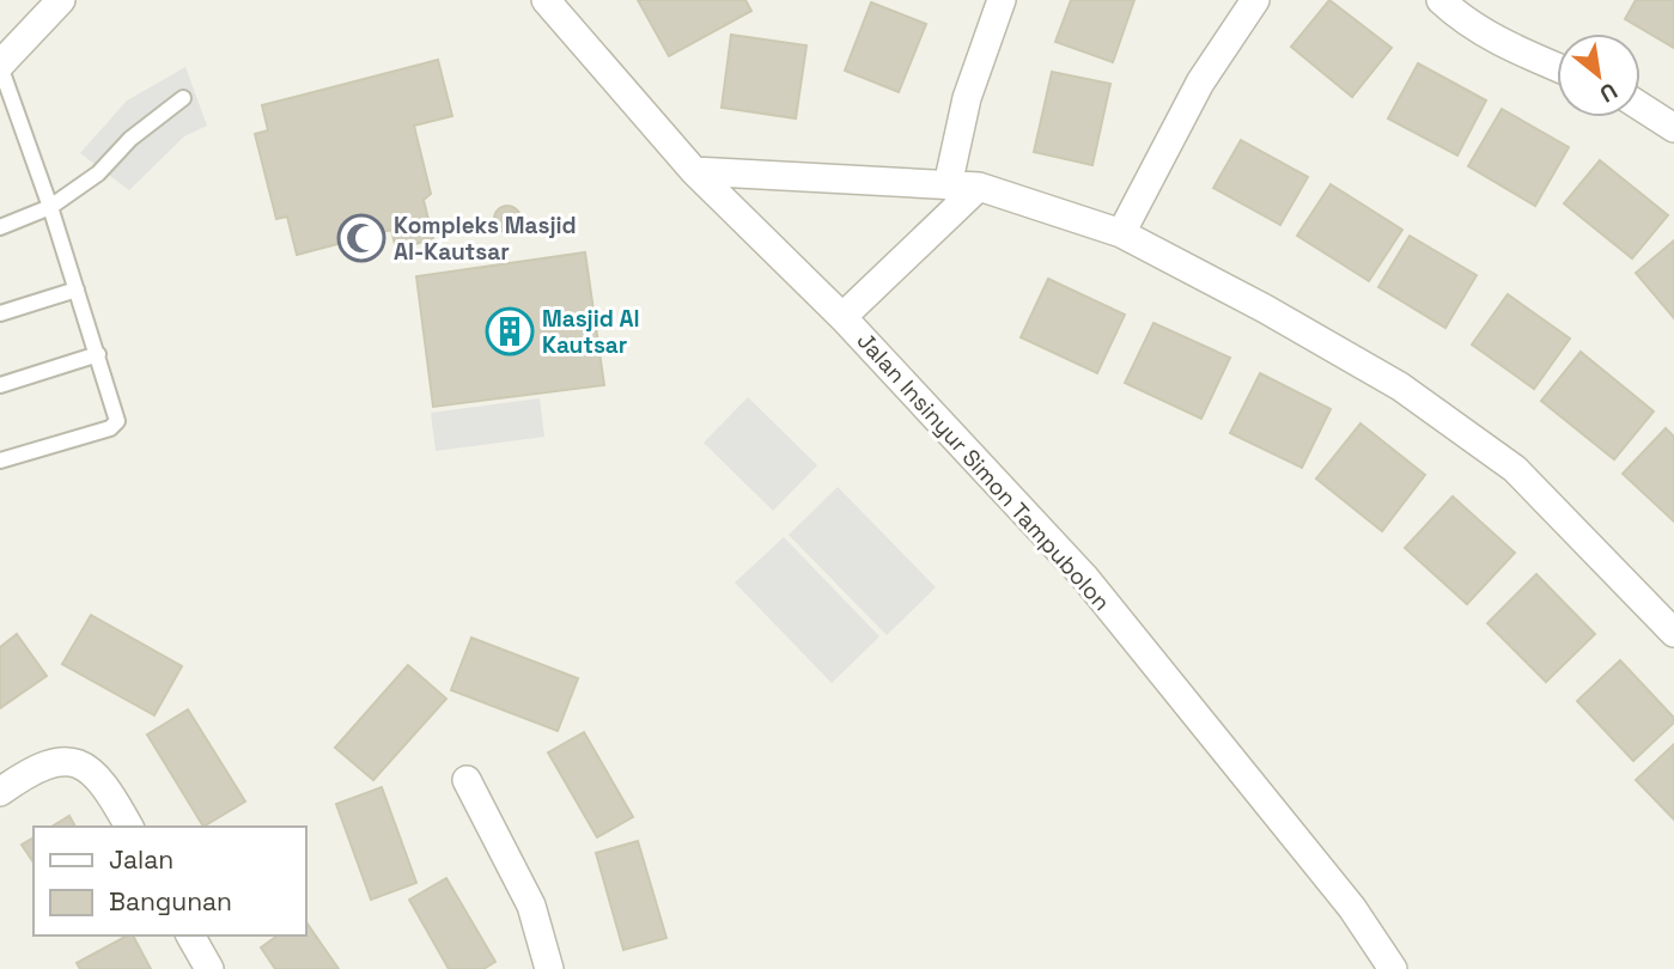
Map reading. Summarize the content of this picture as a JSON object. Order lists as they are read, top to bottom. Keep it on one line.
{"streets":{"street":["Jalan Insinyur Simon Tampubolon"]},"places":{"mosque":["Kompleks Masjid Al-Kautsar"],"building":["Masjid Al Kautsar"]},"legend":["Jalan","Bangunan"],"north":"bottom right"}
